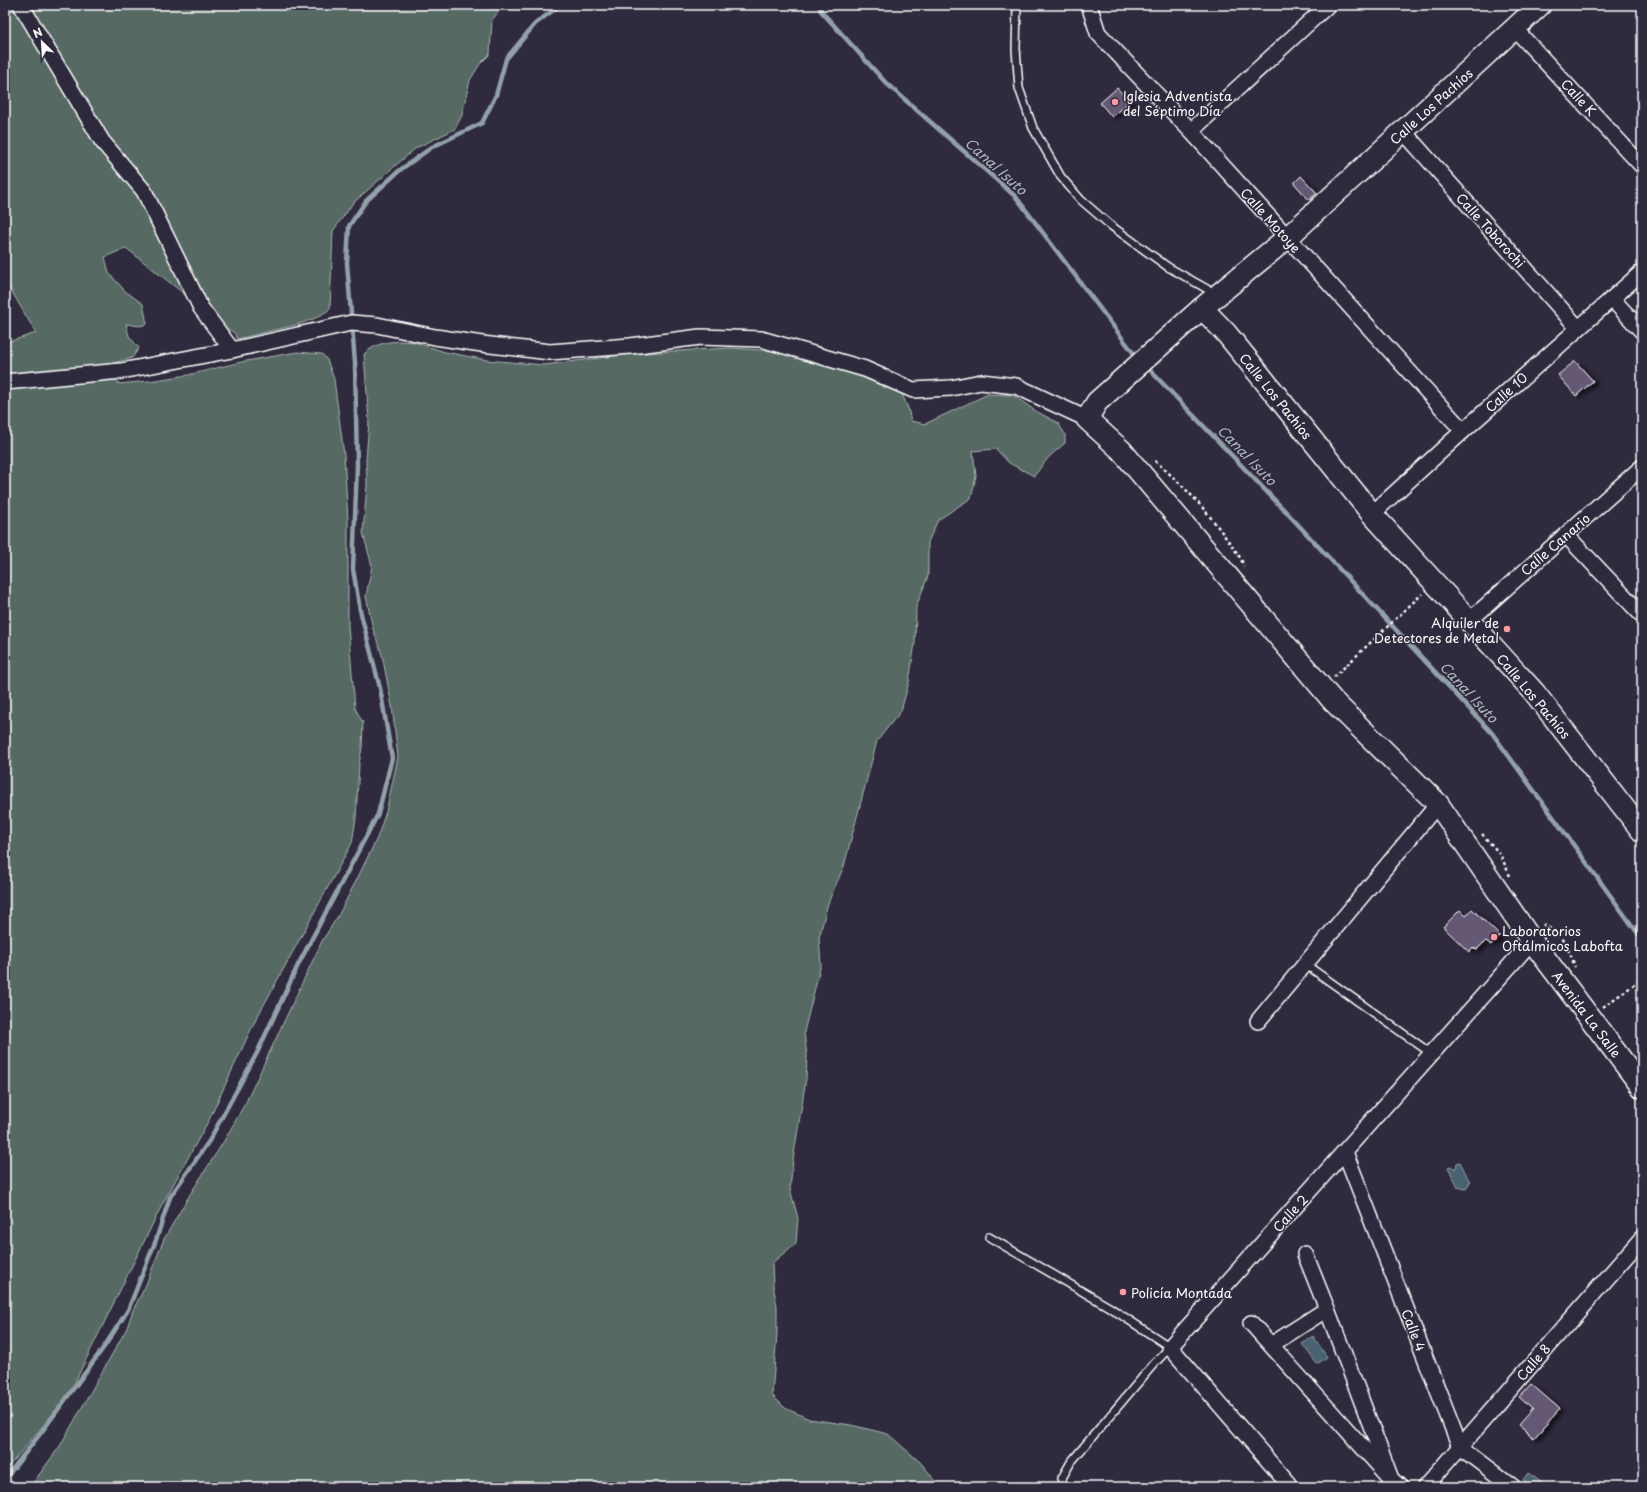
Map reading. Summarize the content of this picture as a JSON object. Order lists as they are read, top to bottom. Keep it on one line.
{"streets":{"street":["Calle K","Calle Los Pachíos","Calle Motoye","Calle Toborochi","Calle 10","Calle Canario","Avenida La Salle","Calle 2","Calle 4","Calle 8"]},"crossings":[["Calle K","Calle Los Pachíos"],["Calle Los Pachíos","Calle Motoye"],["Calle Los Pachíos","Calle Toborochi"],["Calle Los Pachíos","Calle 10"],["Calle Los Pachíos","Calle Canario"],["Calle Motoye","Calle 10"],["Calle Toborochi","Calle 10"],["Avenida La Salle","Calle 2"],["Calle 2","Calle 4"],["Calle 4","Calle 8"]],"water":["Canal Isuto"],"places":["Iglesia Adventista del Séptimo Día","Alquiler de Detectores de Metal","Laboratorios Oftálmicos Labofta","Policía Montada"],"north":"top left"}
